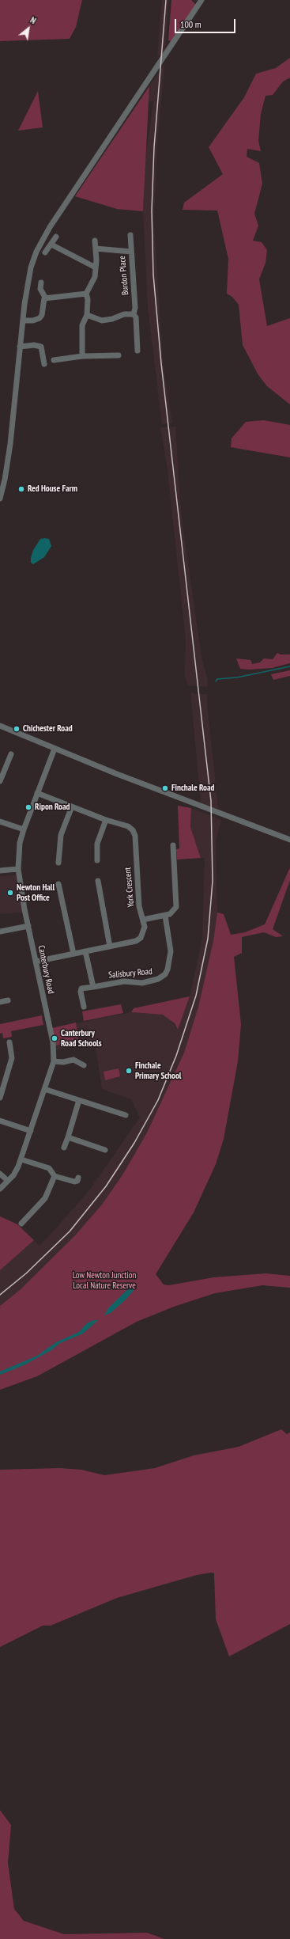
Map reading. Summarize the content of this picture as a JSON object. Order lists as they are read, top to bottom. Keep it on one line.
{"streets":{"street":["Burdon Place","York Crescent","Canterbury Road","Salisbury Road"]},"crossings":[["York Crescent","Canterbury Road"]],"parks":["Low Newton Junction Local Nature Reserve"],"places":["Red House Farm","Chichester Road","Finchale Road","Ripon Road","Newton Hall Post Office","Canterbury Road Schools","Finchale Primary School"],"scale_bar":"100 m","north":"top right"}
